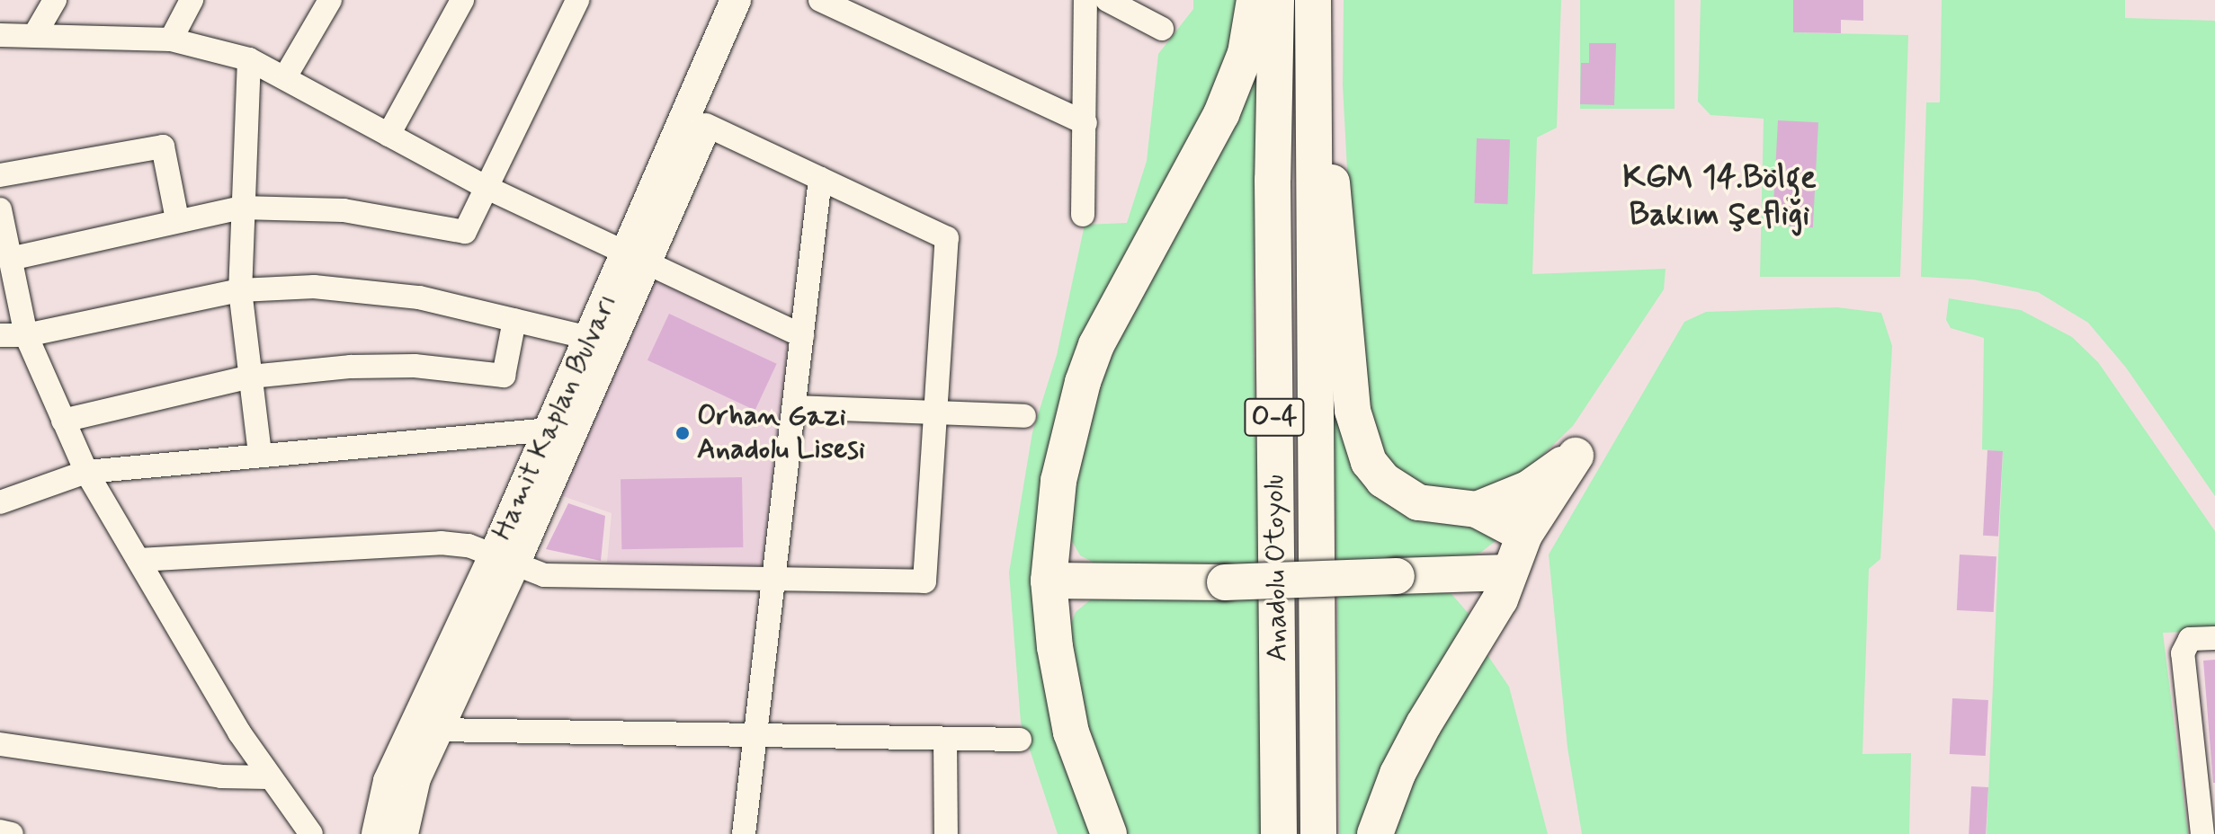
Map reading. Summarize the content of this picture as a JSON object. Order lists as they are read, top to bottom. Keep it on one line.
{"streets":{"highway":["O-4","Anadolu Otoyolu"],"main road":["Hamit Kaplan Bulvarı"]},"districts":["KGM 14.Bölge Bakım Şefliği"],"places":["Orhan Gazi Anadolu Lisesi"]}
